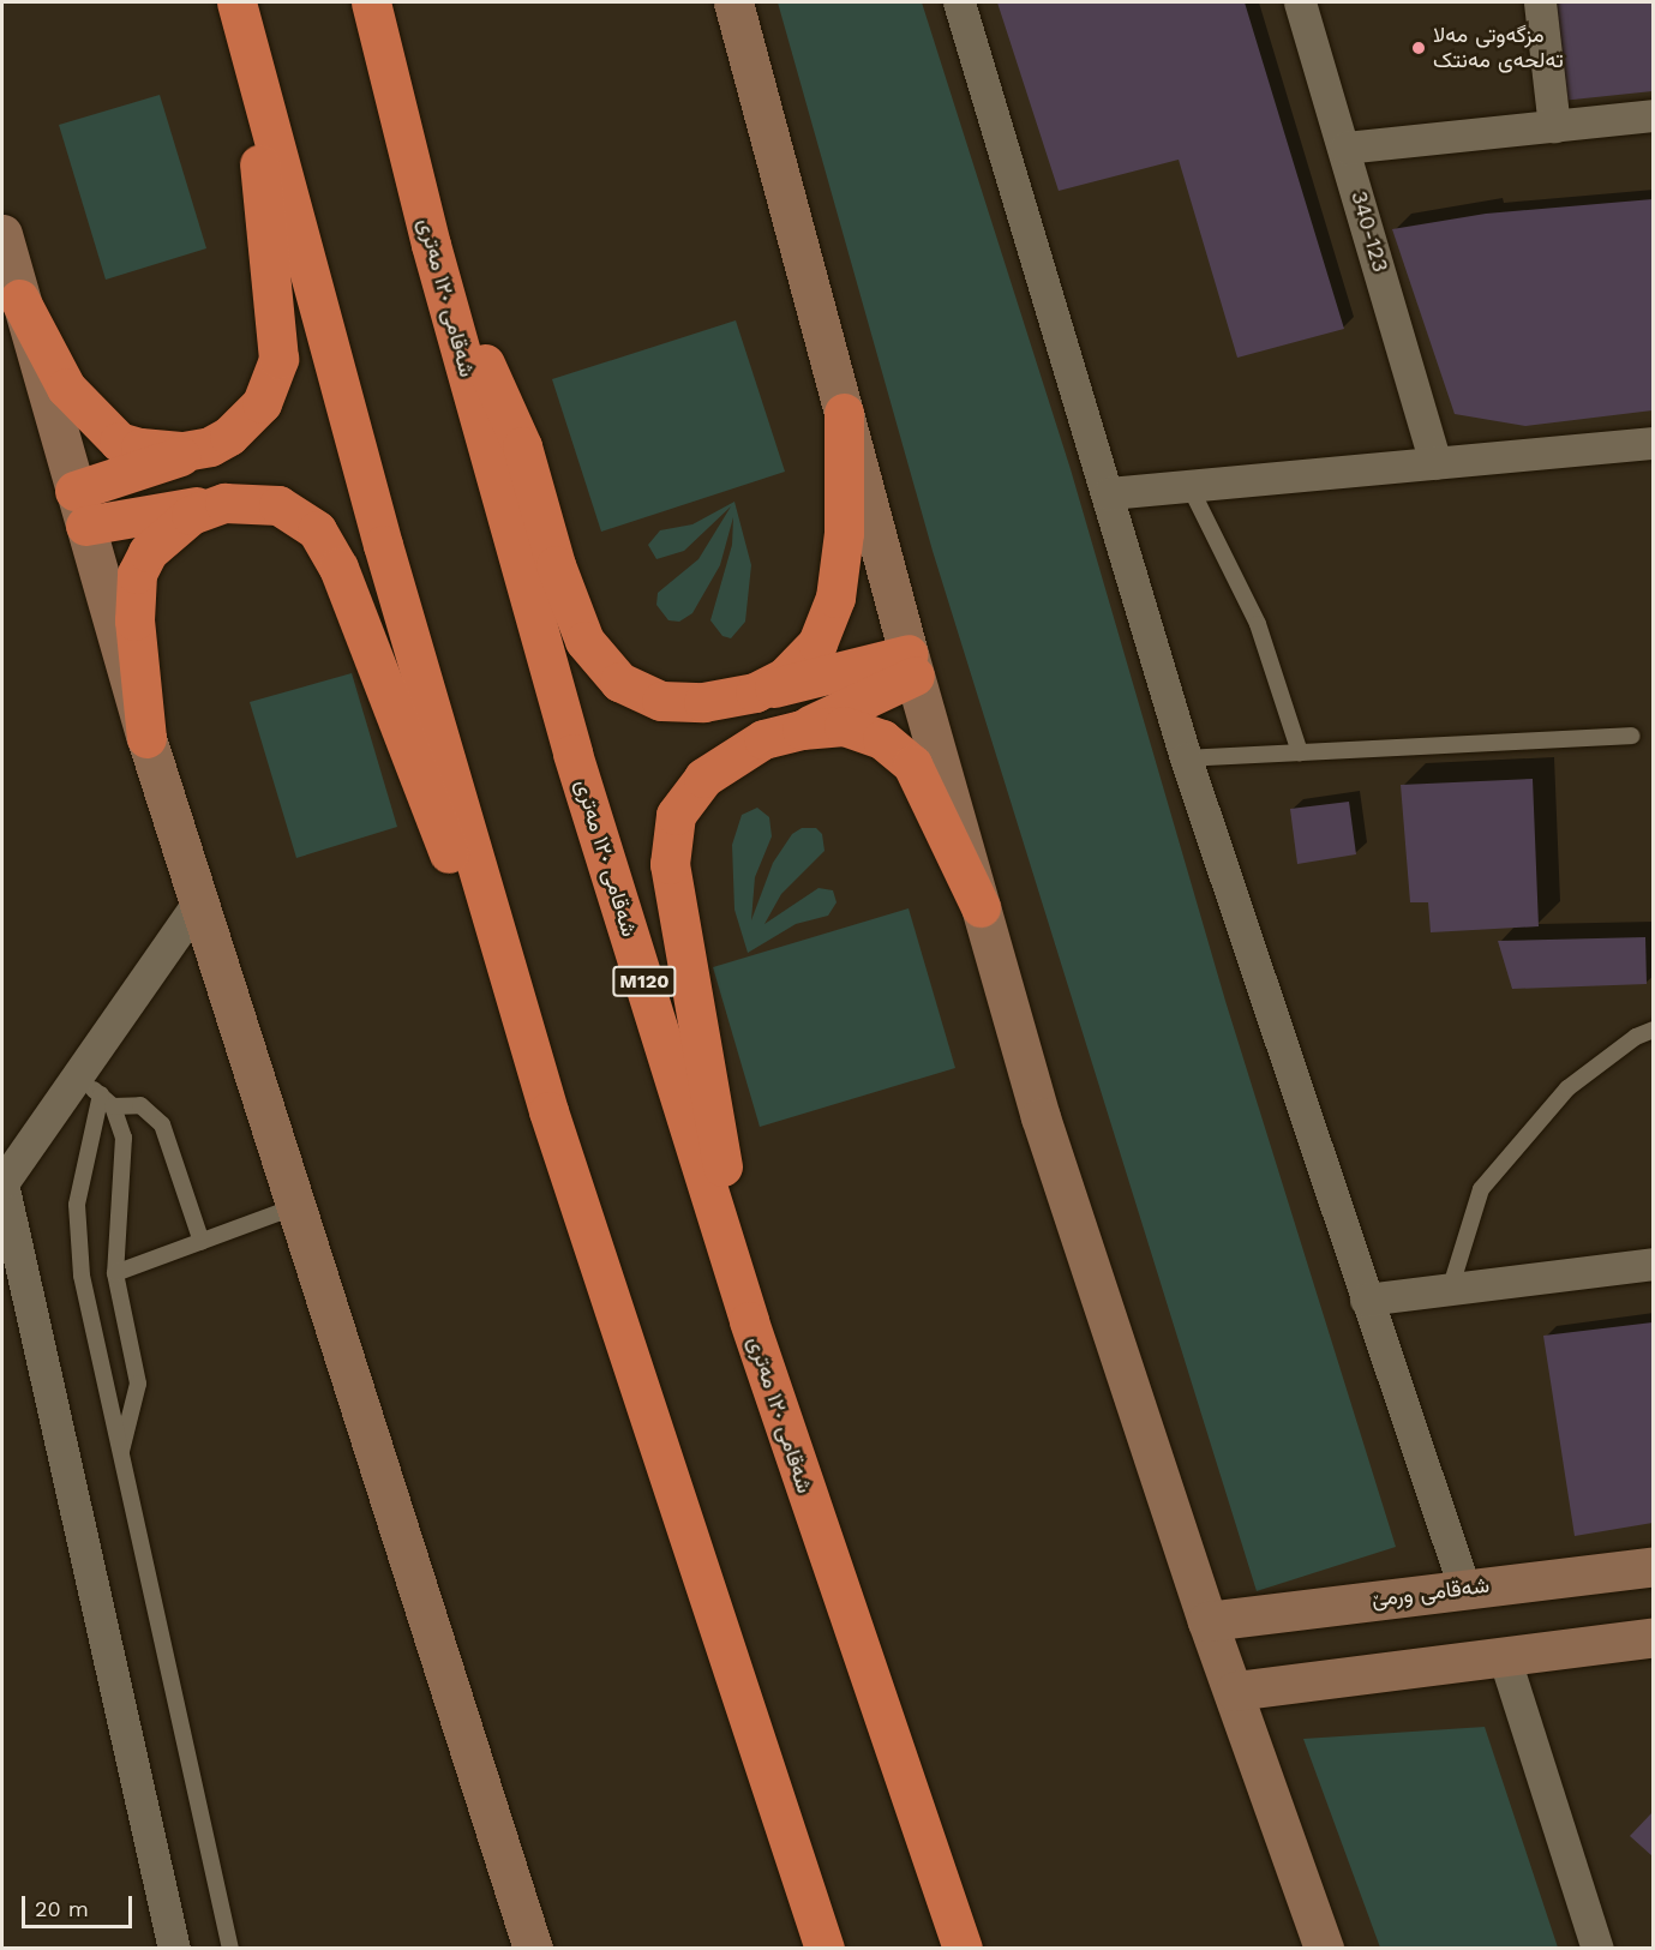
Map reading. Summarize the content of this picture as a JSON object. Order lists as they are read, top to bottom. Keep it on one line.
{"streets":{"highway":["شەقامی ١٢٠ مەتری","M120"],"street":["340-123","شەقامی ورمێ"]},"places":["مزگەوتی مەلا تەلحەی مەنتک"],"scale_bar":"20 m"}
